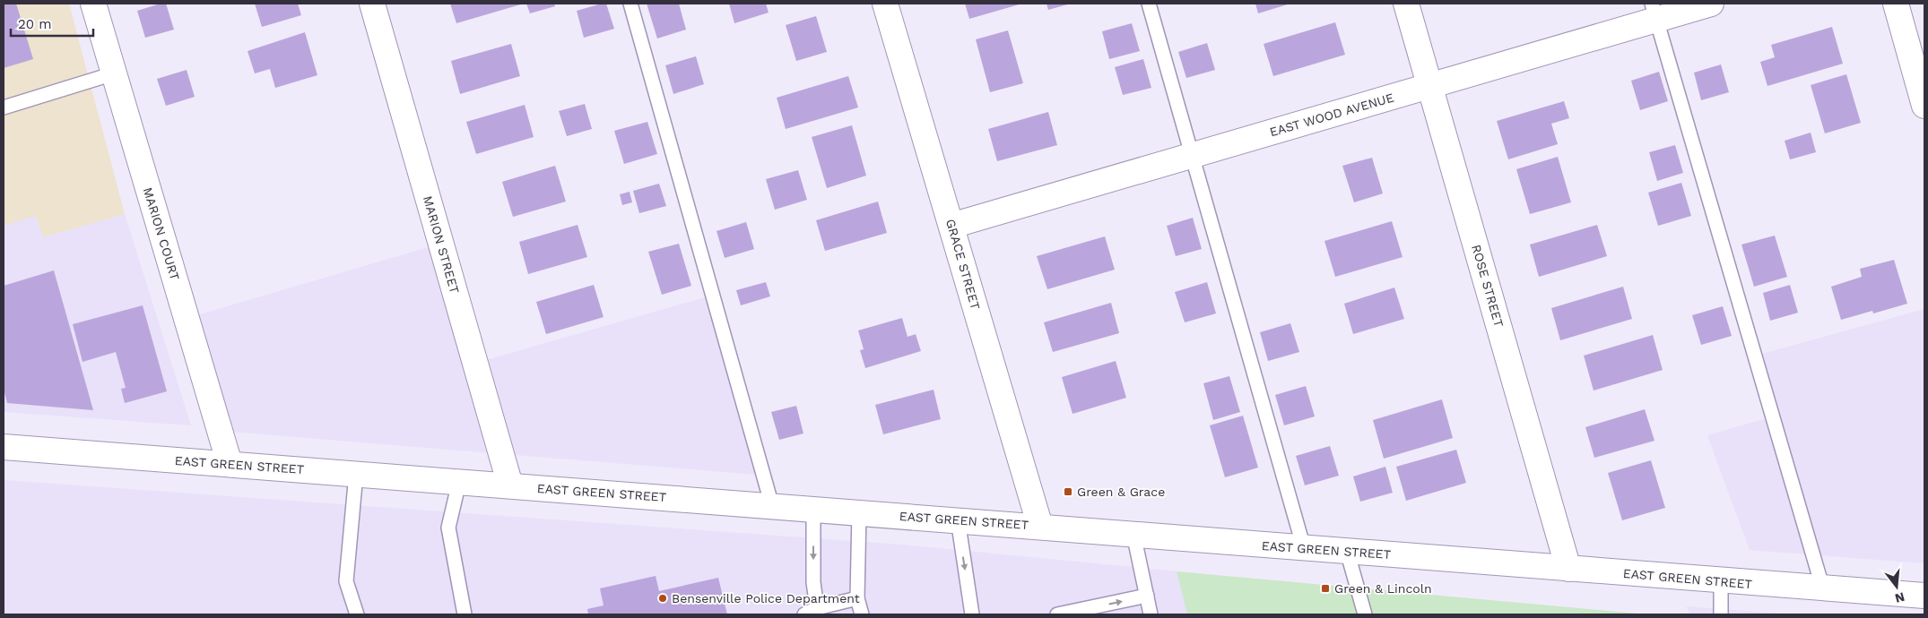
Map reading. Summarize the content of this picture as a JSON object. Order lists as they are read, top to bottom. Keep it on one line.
{"streets":{"street":["EAST WOOD AVENUE","MARION COURT","MARION STREET","GRACE STREET","ROSE STREET","EAST GREEN STREET"]},"crossings":[["EAST WOOD AVENUE","GRACE STREET"],["EAST WOOD AVENUE","ROSE STREET"],["MARION COURT","EAST GREEN STREET"],["MARION STREET","EAST GREEN STREET"],["GRACE STREET","EAST GREEN STREET"],["ROSE STREET","EAST GREEN STREET"]],"places":{"transit":["Green & Grace","Green & Lincoln"],"other":["Bensenville Police Department"]},"scale_bar":"20 m","north":"bottom"}
